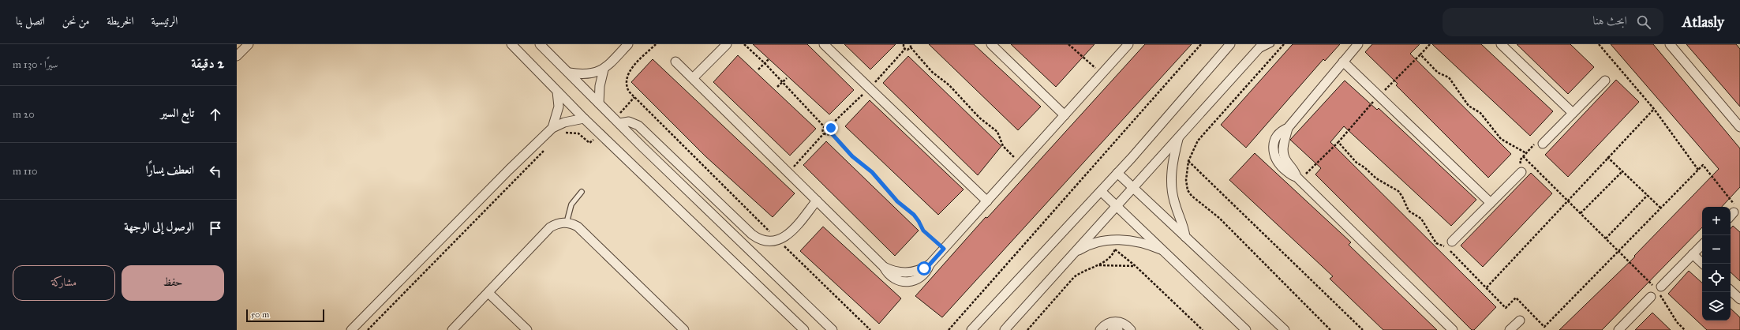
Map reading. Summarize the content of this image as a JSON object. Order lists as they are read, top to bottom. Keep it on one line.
{"scale_bar":"50 m","page":{"header":"Atlasly","search":"ابحث هنا","nav":["الرئيسية","الخريطة","من نحن","اتصل بنا"],"heading":["2 دقيقة","سيرًا · 130 m"],"list":[["تابع السير","20 m"],["انعطف يسارًا","110 m"],"الوصول إلى الوجهة"],"map_buttons":["+","−"],"buttons":["حفظ","مشاركة"],"scale":"50 m"}}
